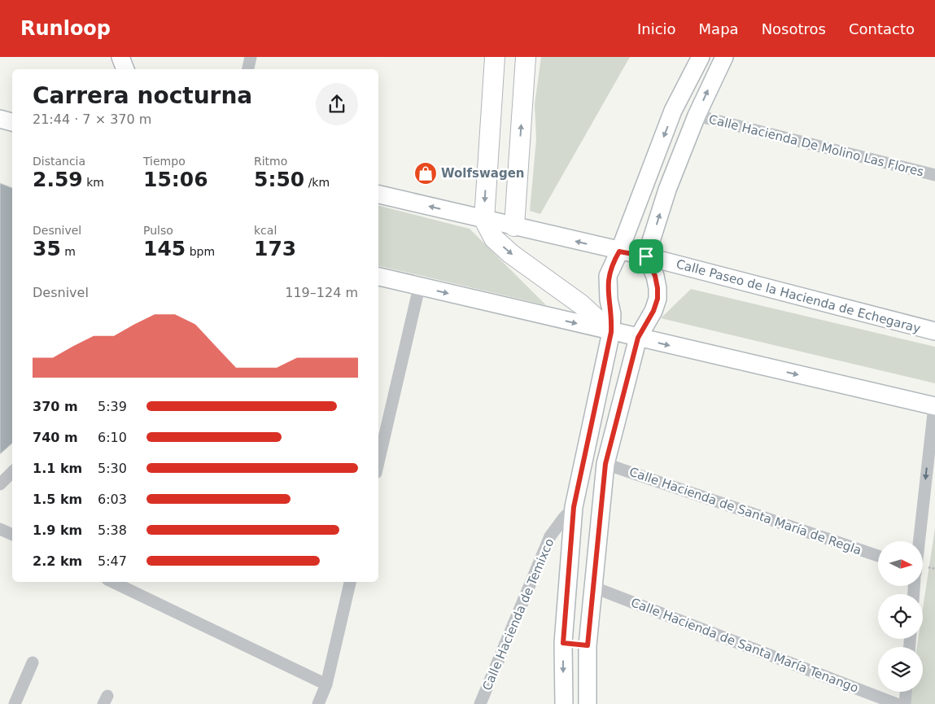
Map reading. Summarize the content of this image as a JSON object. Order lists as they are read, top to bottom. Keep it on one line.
{"streets":{"main road":["Calle Paseo de la Hacienda de Echegaray"],"street":["Calle Hacienda De Molino Las Flores","Calle Hacienda de Santa María de Regla","Calle Hacienda de Temixco","Calle Hacienda de Santa María Tenango"]},"places":{"shop":["Wolfswagen"]},"north":"right","page":{"header":"Runloop","nav":["Inicio","Mapa","Nosotros","Contacto"],"heading":["Carrera nocturna","21:44 · 7 × 370 m"],"stats":[["Distancia","2.59 km"],["Tiempo","15:06"],["Ritmo","5:50 /km"],["Desnivel","35 m"],["Pulso","145 bpm"],["kcal","173"]],"chart":["Desnivel","119–124 m"],"list":[{"name":"370 m","note":"5:39"},{"name":"740 m","note":"6:10"},{"name":"1.1 km","note":"5:30"},{"name":"1.5 km","note":"6:03"},{"name":"1.9 km","note":"5:38"},{"name":"2.2 km","note":"5:47"}]}}
